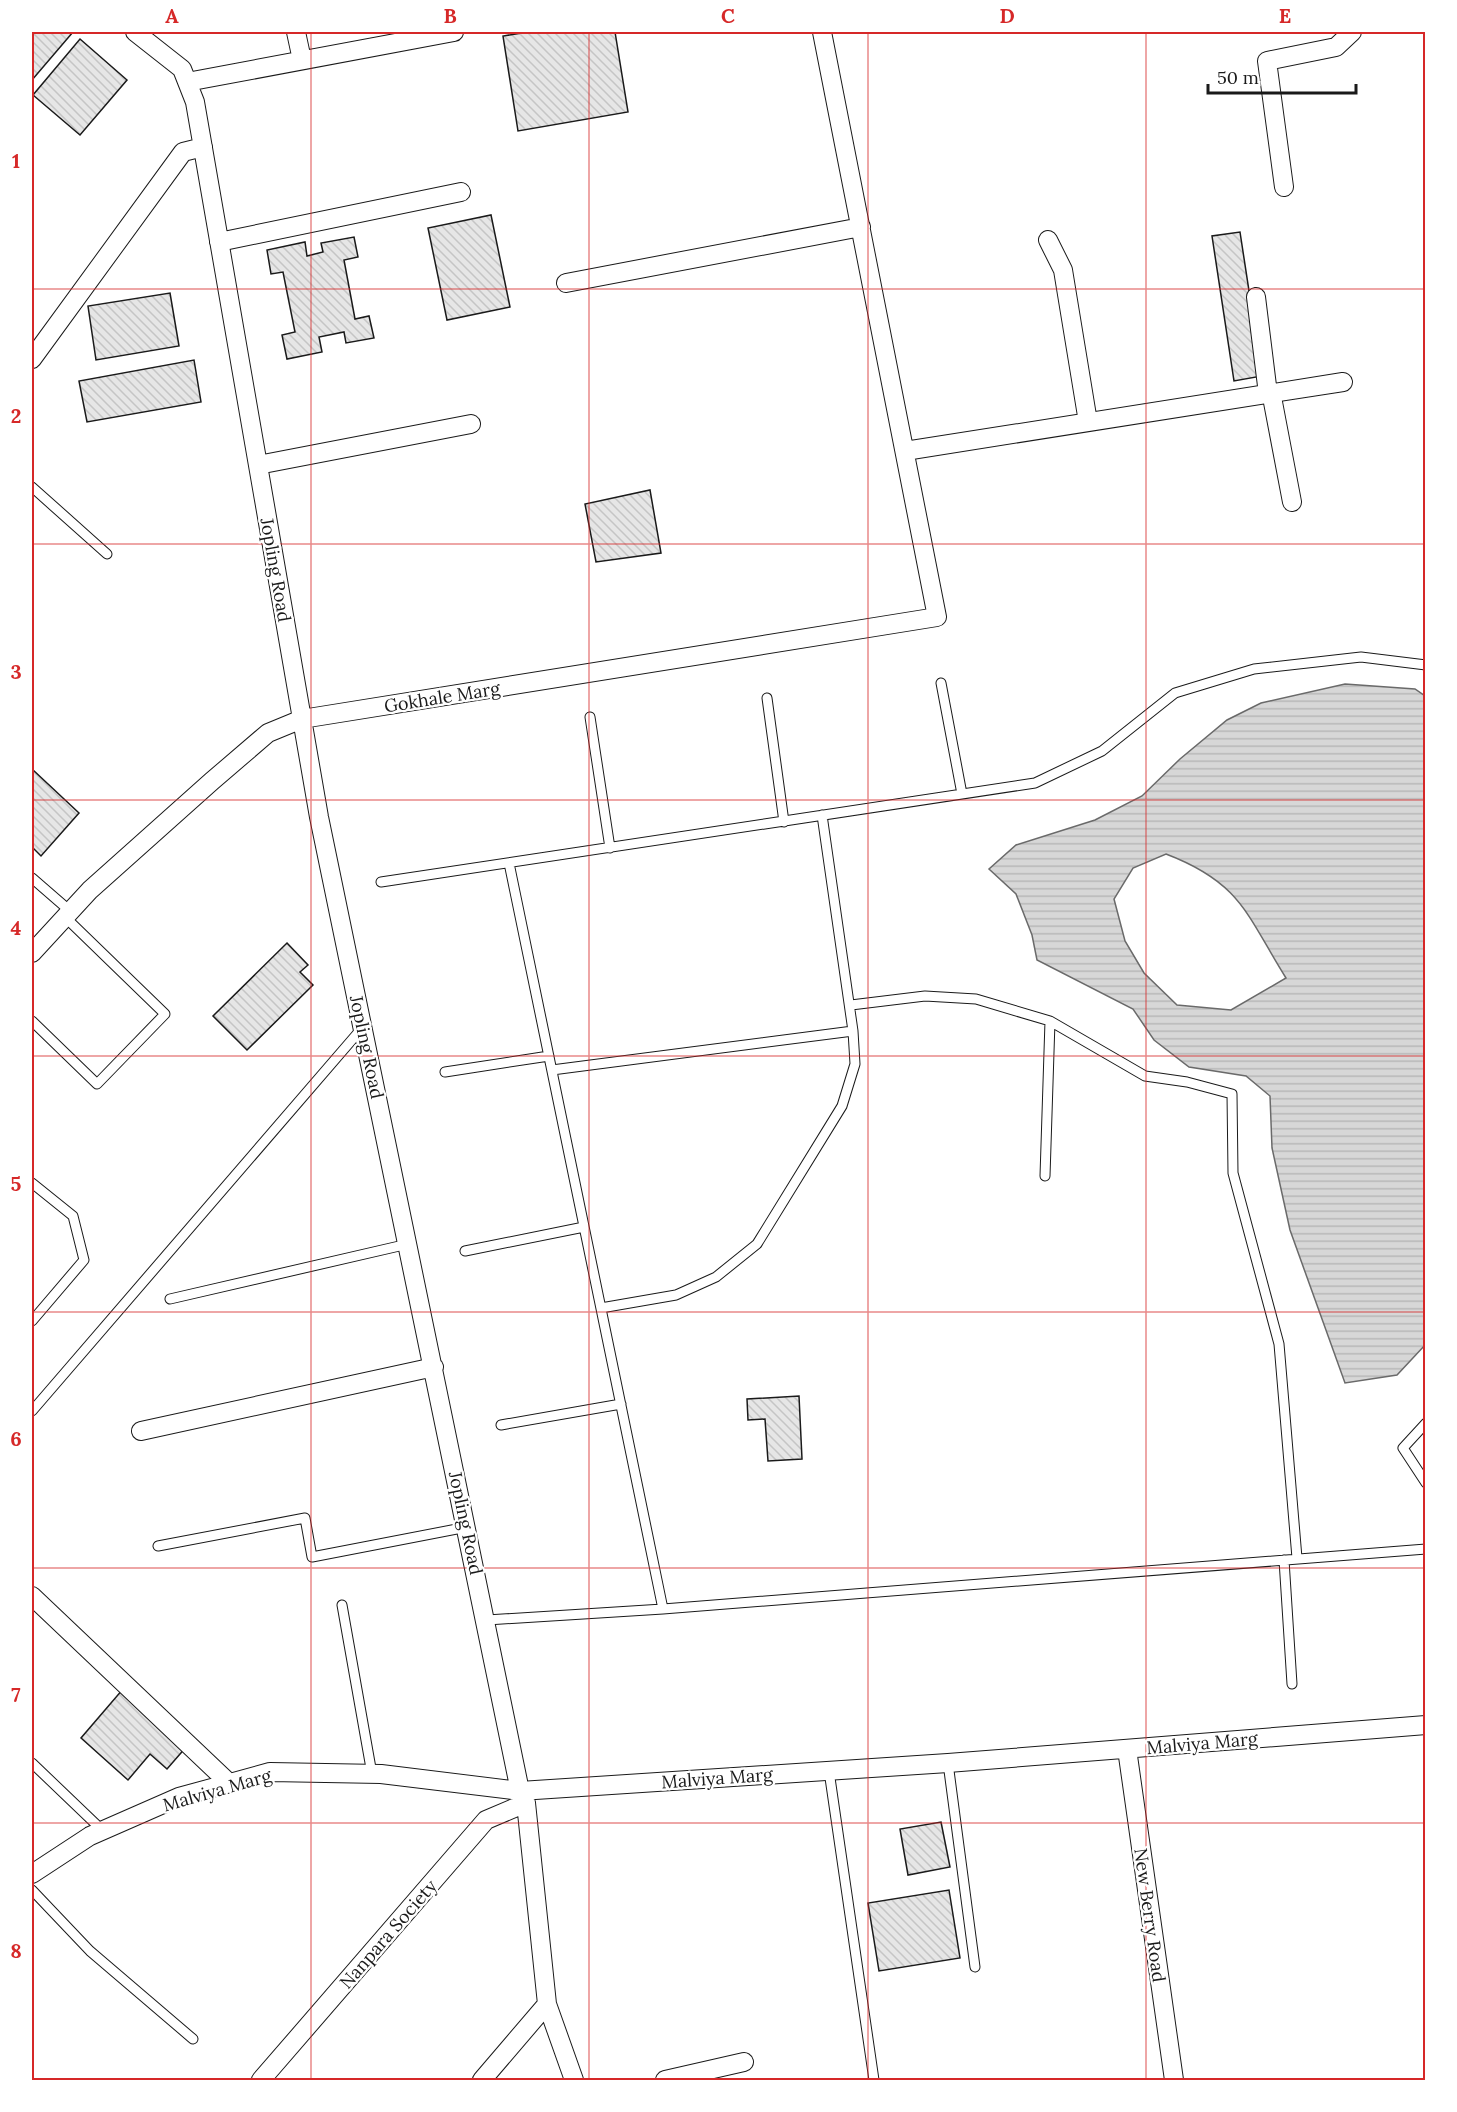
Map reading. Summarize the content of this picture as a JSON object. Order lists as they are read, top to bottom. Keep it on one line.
{"streets":{"street":["Jopling Road","Gokhale Marg","Malviya Marg","New Berry Road","Nanpara Society"]},"crossings":[["Jopling Road","Gokhale Marg"],["Jopling Road","Malviya Marg"],["Jopling Road","Nanpara Society"],["Malviya Marg","New Berry Road"],["Malviya Marg","Nanpara Society"]],"scale_bar":"50 m","grid":{"columns":["A","B","C","D","E"],"rows":["1","2","3","4","5","6","7","8"]}}
